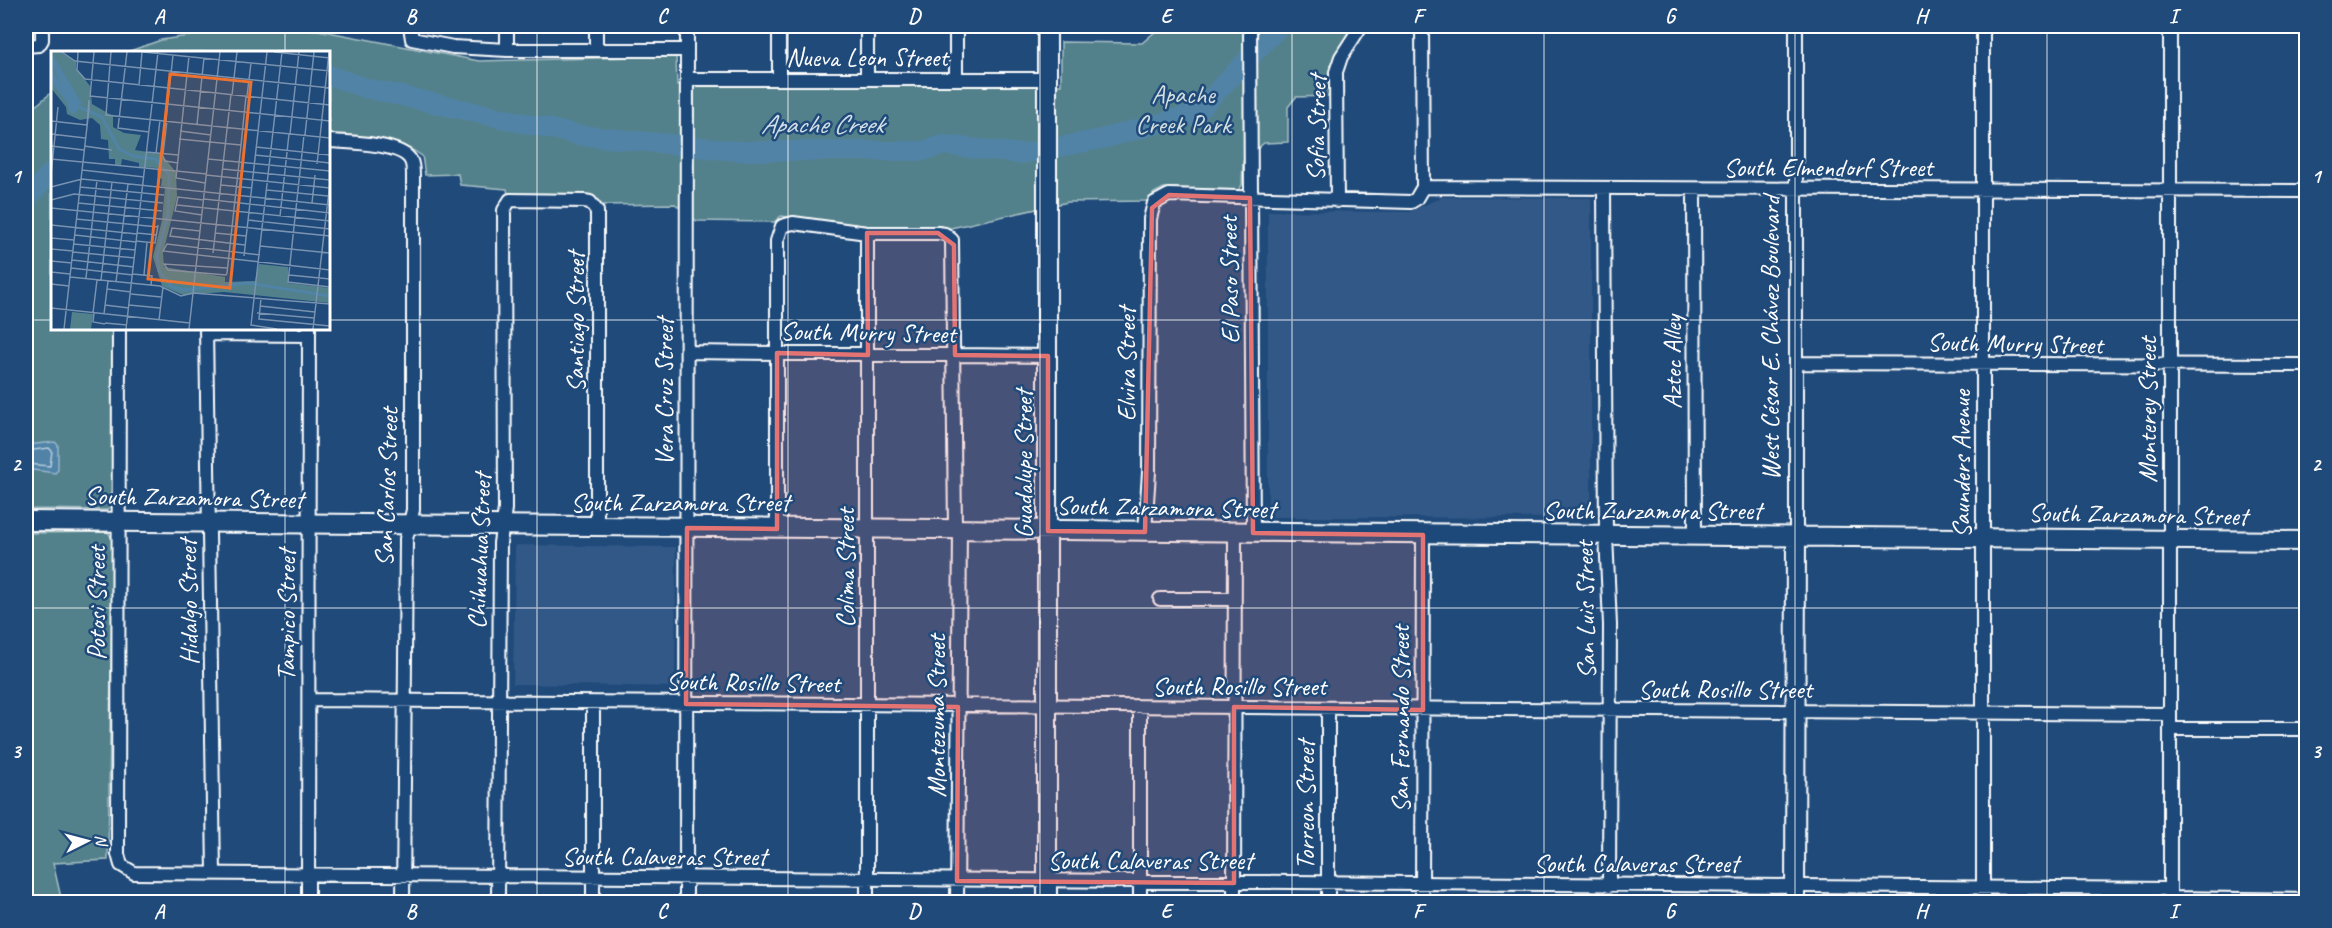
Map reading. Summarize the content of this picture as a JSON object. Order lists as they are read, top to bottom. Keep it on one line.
{"streets":{"main road":["West César E. Chávez Boulevard","Guadalupe Street","South Zarzamora Street"],"street":["Nueva Leon Street","Sofia Street","South Elmendorf Street","El Paso Street","Santiago Street","South Murry Street","Aztec Alley","Elvira Street","Vera Cruz Street","Monterey Street","Saunders Avenue","San Carlos Street","Chihuahua Street","Colima Street","Hidalgo Street","Potosi Street","San Luis Street","Tampico Street","South Rosillo Street","Montezuma Street","San Fernando Street","Torreon Street","South Calaveras Street"]},"crossings":[["Nueva Leon Street","Vera Cruz Street"],["Nueva Leon Street","Guadalupe Street"],["South Elmendorf Street","West César E. Chávez Boulevard"],["South Elmendorf Street","Aztec Alley"],["South Elmendorf Street","Monterey Street"],["South Elmendorf Street","Saunders Avenue"],["South Elmendorf Street","San Luis Street"],["El Paso Street","Elvira Street"],["El Paso Street","South Zarzamora Street"],["El Paso Street","South Rosillo Street"],["El Paso Street","South Calaveras Street"],["Santiago Street","South Zarzamora Street"],["Santiago Street","Chihuahua Street"],["South Murry Street","West César E. Chávez Boulevard"],["South Murry Street","Vera Cruz Street"],["South Murry Street","Monterey Street"],["South Murry Street","Guadalupe Street"],["South Murry Street","Saunders Avenue"],["South Murry Street","Colima Street"],["South Murry Street","Montezuma Street"],["West César E. Chávez Boulevard","South Zarzamora Street"],["West César E. Chávez Boulevard","South Rosillo Street"],["West César E. Chávez Boulevard","South Calaveras Street"],["Aztec Alley","South Zarzamora Street"],["Elvira Street","South Zarzamora Street"],["Vera Cruz Street","South Zarzamora Street"],["Vera Cruz Street","South Rosillo Street"],["Vera Cruz Street","South Calaveras Street"],["Monterey Street","South Zarzamora Street"],["Monterey Street","South Rosillo Street"],["Monterey Street","South Calaveras Street"],["Guadalupe Street","South Zarzamora Street"],["Guadalupe Street","South Rosillo Street"],["Guadalupe Street","South Calaveras Street"],["Saunders Avenue","South Zarzamora Street"],["Saunders Avenue","South Rosillo Street"],["Saunders Avenue","South Calaveras Street"],["San Carlos Street","South Zarzamora Street"],["San Carlos Street","South Rosillo Street"],["San Carlos Street","South Calaveras Street"],["South Zarzamora Street","Chihuahua Street"],["South Zarzamora Street","Colima Street"],["South Zarzamora Street","Hidalgo Street"],["South Zarzamora Street","Potosi Street"],["South Zarzamora Street","San Luis Street"],["South Zarzamora Street","Tampico Street"],["South Zarzamora Street","Montezuma Street"],["South Zarzamora Street","San Fernando Street"],["Chihuahua Street","South Rosillo Street"],["Chihuahua Street","South Calaveras Street"],["Colima Street","South Rosillo Street"],["Colima Street","Montezuma Street"],["Colima Street","South Calaveras Street"],["Hidalgo Street","South Calaveras Street"],["Potosi Street","South Calaveras Street"],["San Luis Street","South Rosillo Street"],["San Luis Street","South Calaveras Street"],["Tampico Street","South Rosillo Street"],["Tampico Street","South Calaveras Street"],["South Rosillo Street","Montezuma Street"],["South Rosillo Street","San Fernando Street"],["South Rosillo Street","Torreon Street"],["Montezuma Street","South Calaveras Street"],["San Fernando Street","South Calaveras Street"],["Torreon Street","South Calaveras Street"]],"water":["Apache Creek"],"parks":["Apache Creek Park"],"north":"right","grid":{"columns":["A","B","C","D","E","F","G","H","I"],"rows":["1","2","3"]}}
